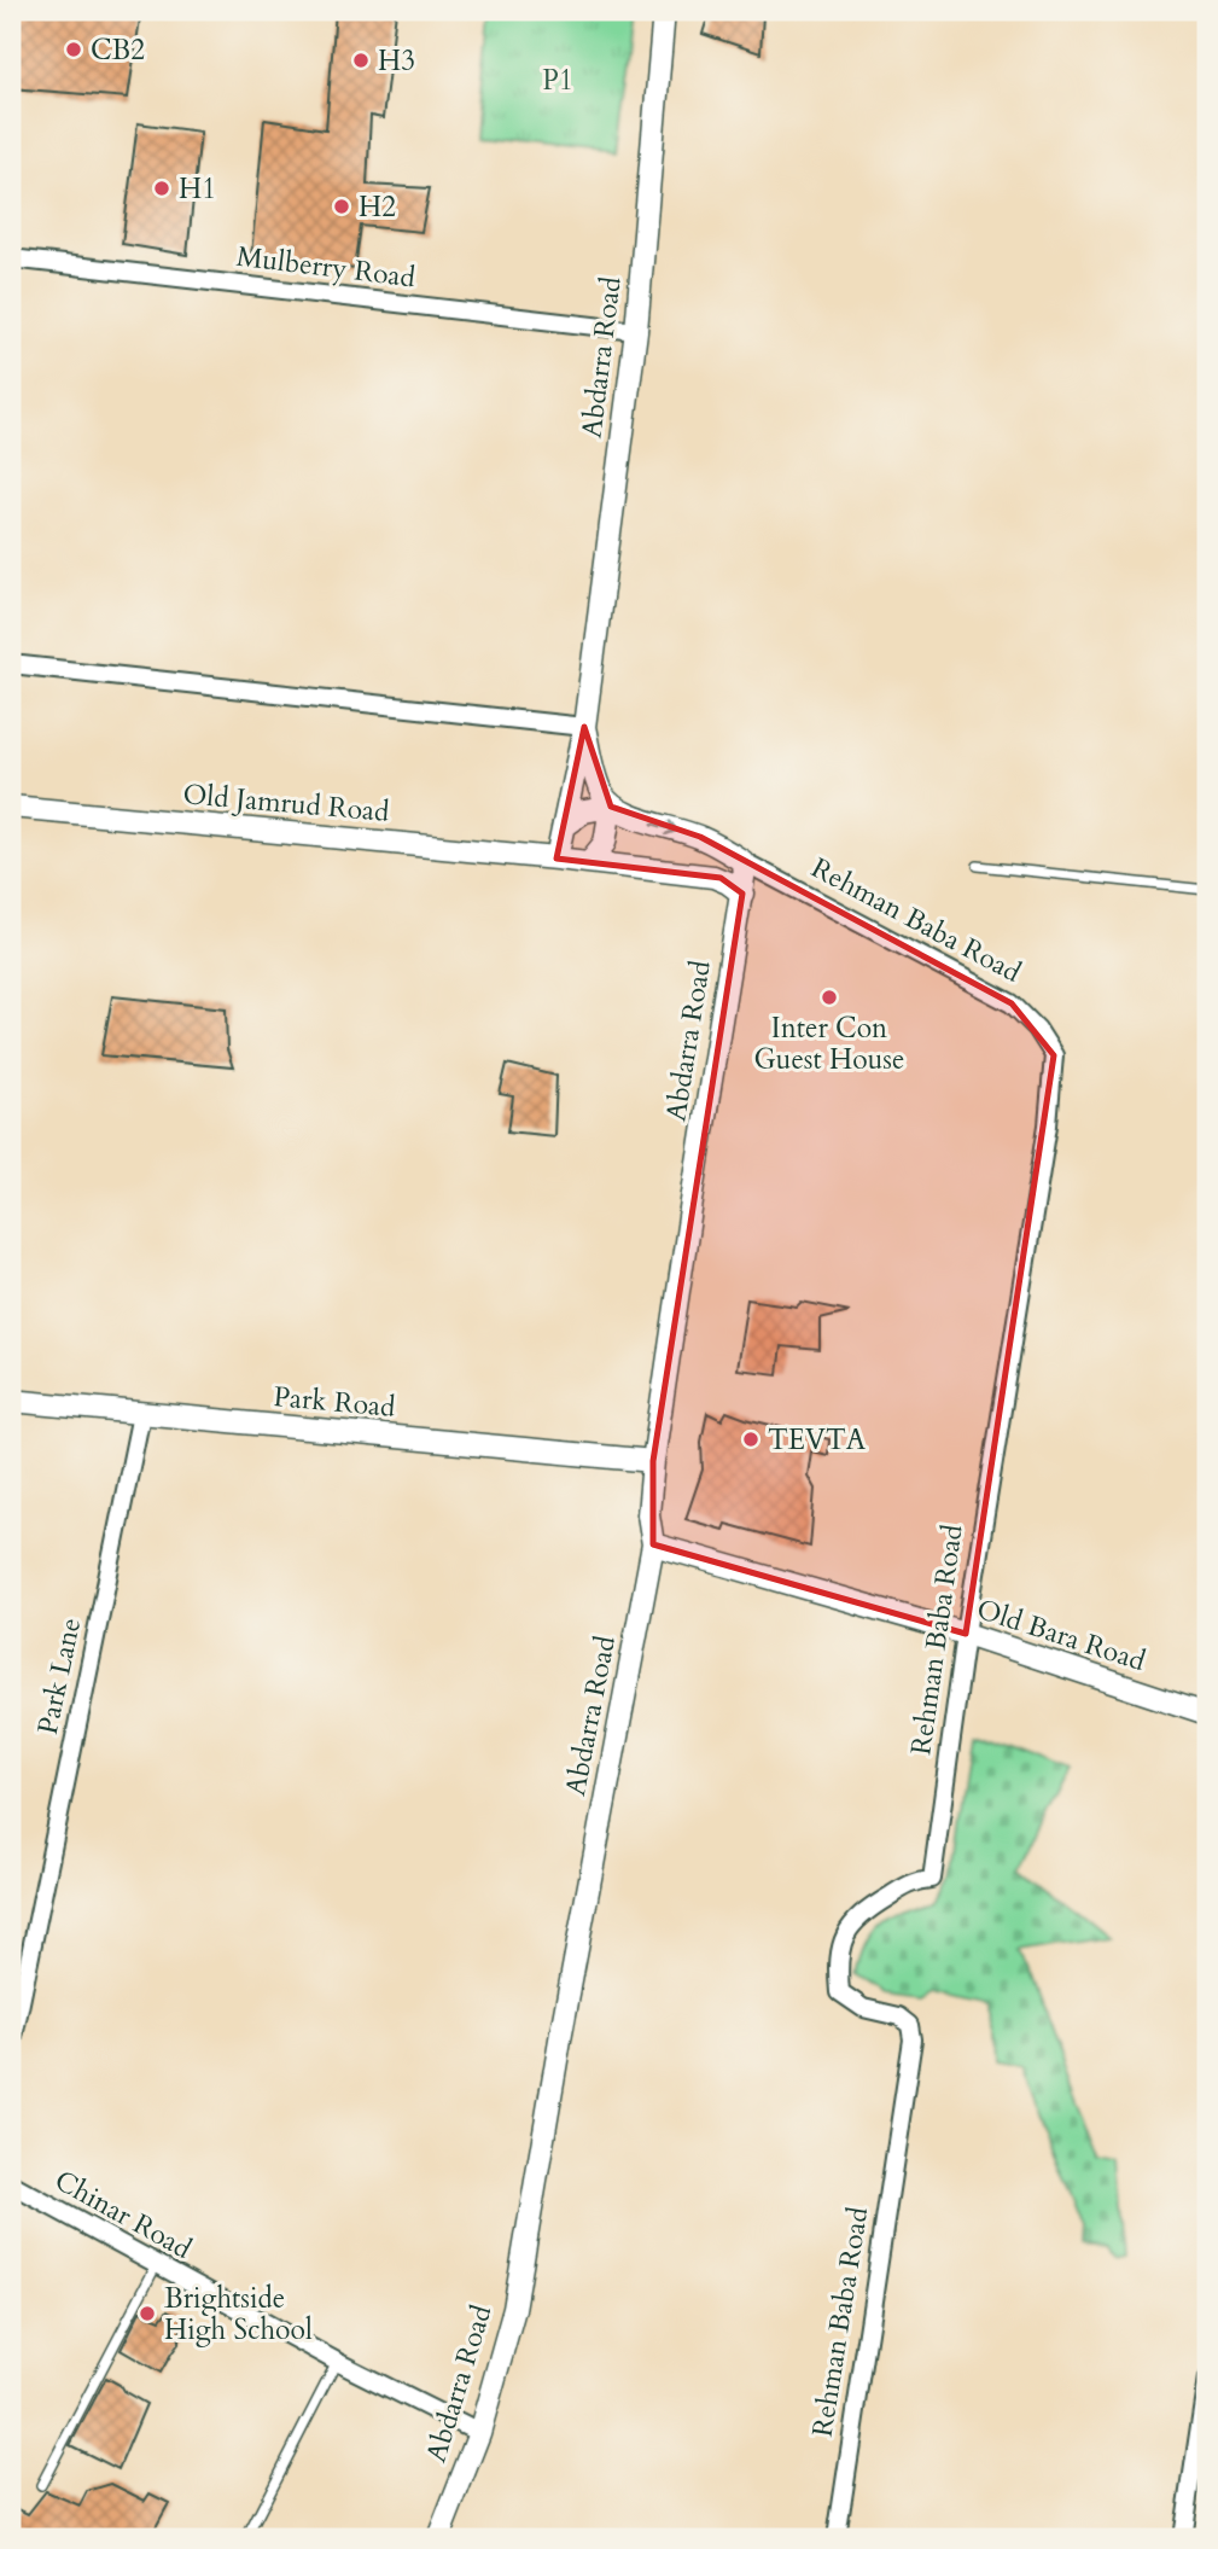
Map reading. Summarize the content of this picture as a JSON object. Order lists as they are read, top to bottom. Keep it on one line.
{"streets":{"street":["Mulberry Road","Abdarra Road","Old Jamrud Road","Rehman Baba Road","Park Road","Old Bara Road","Park Lane","Chinar Road"]},"crossings":[["Mulberry Road","Abdarra Road"],["Abdarra Road","Old Jamrud Road"],["Abdarra Road","Park Road"],["Abdarra Road","Old Bara Road"],["Abdarra Road","Chinar Road"],["Rehman Baba Road","Old Bara Road"],["Park Road","Park Lane"]],"parks":["P1"],"places":["CB2","H3","H1","H2","Inter Con Guest House","TEVTA","Brightside High School"]}
